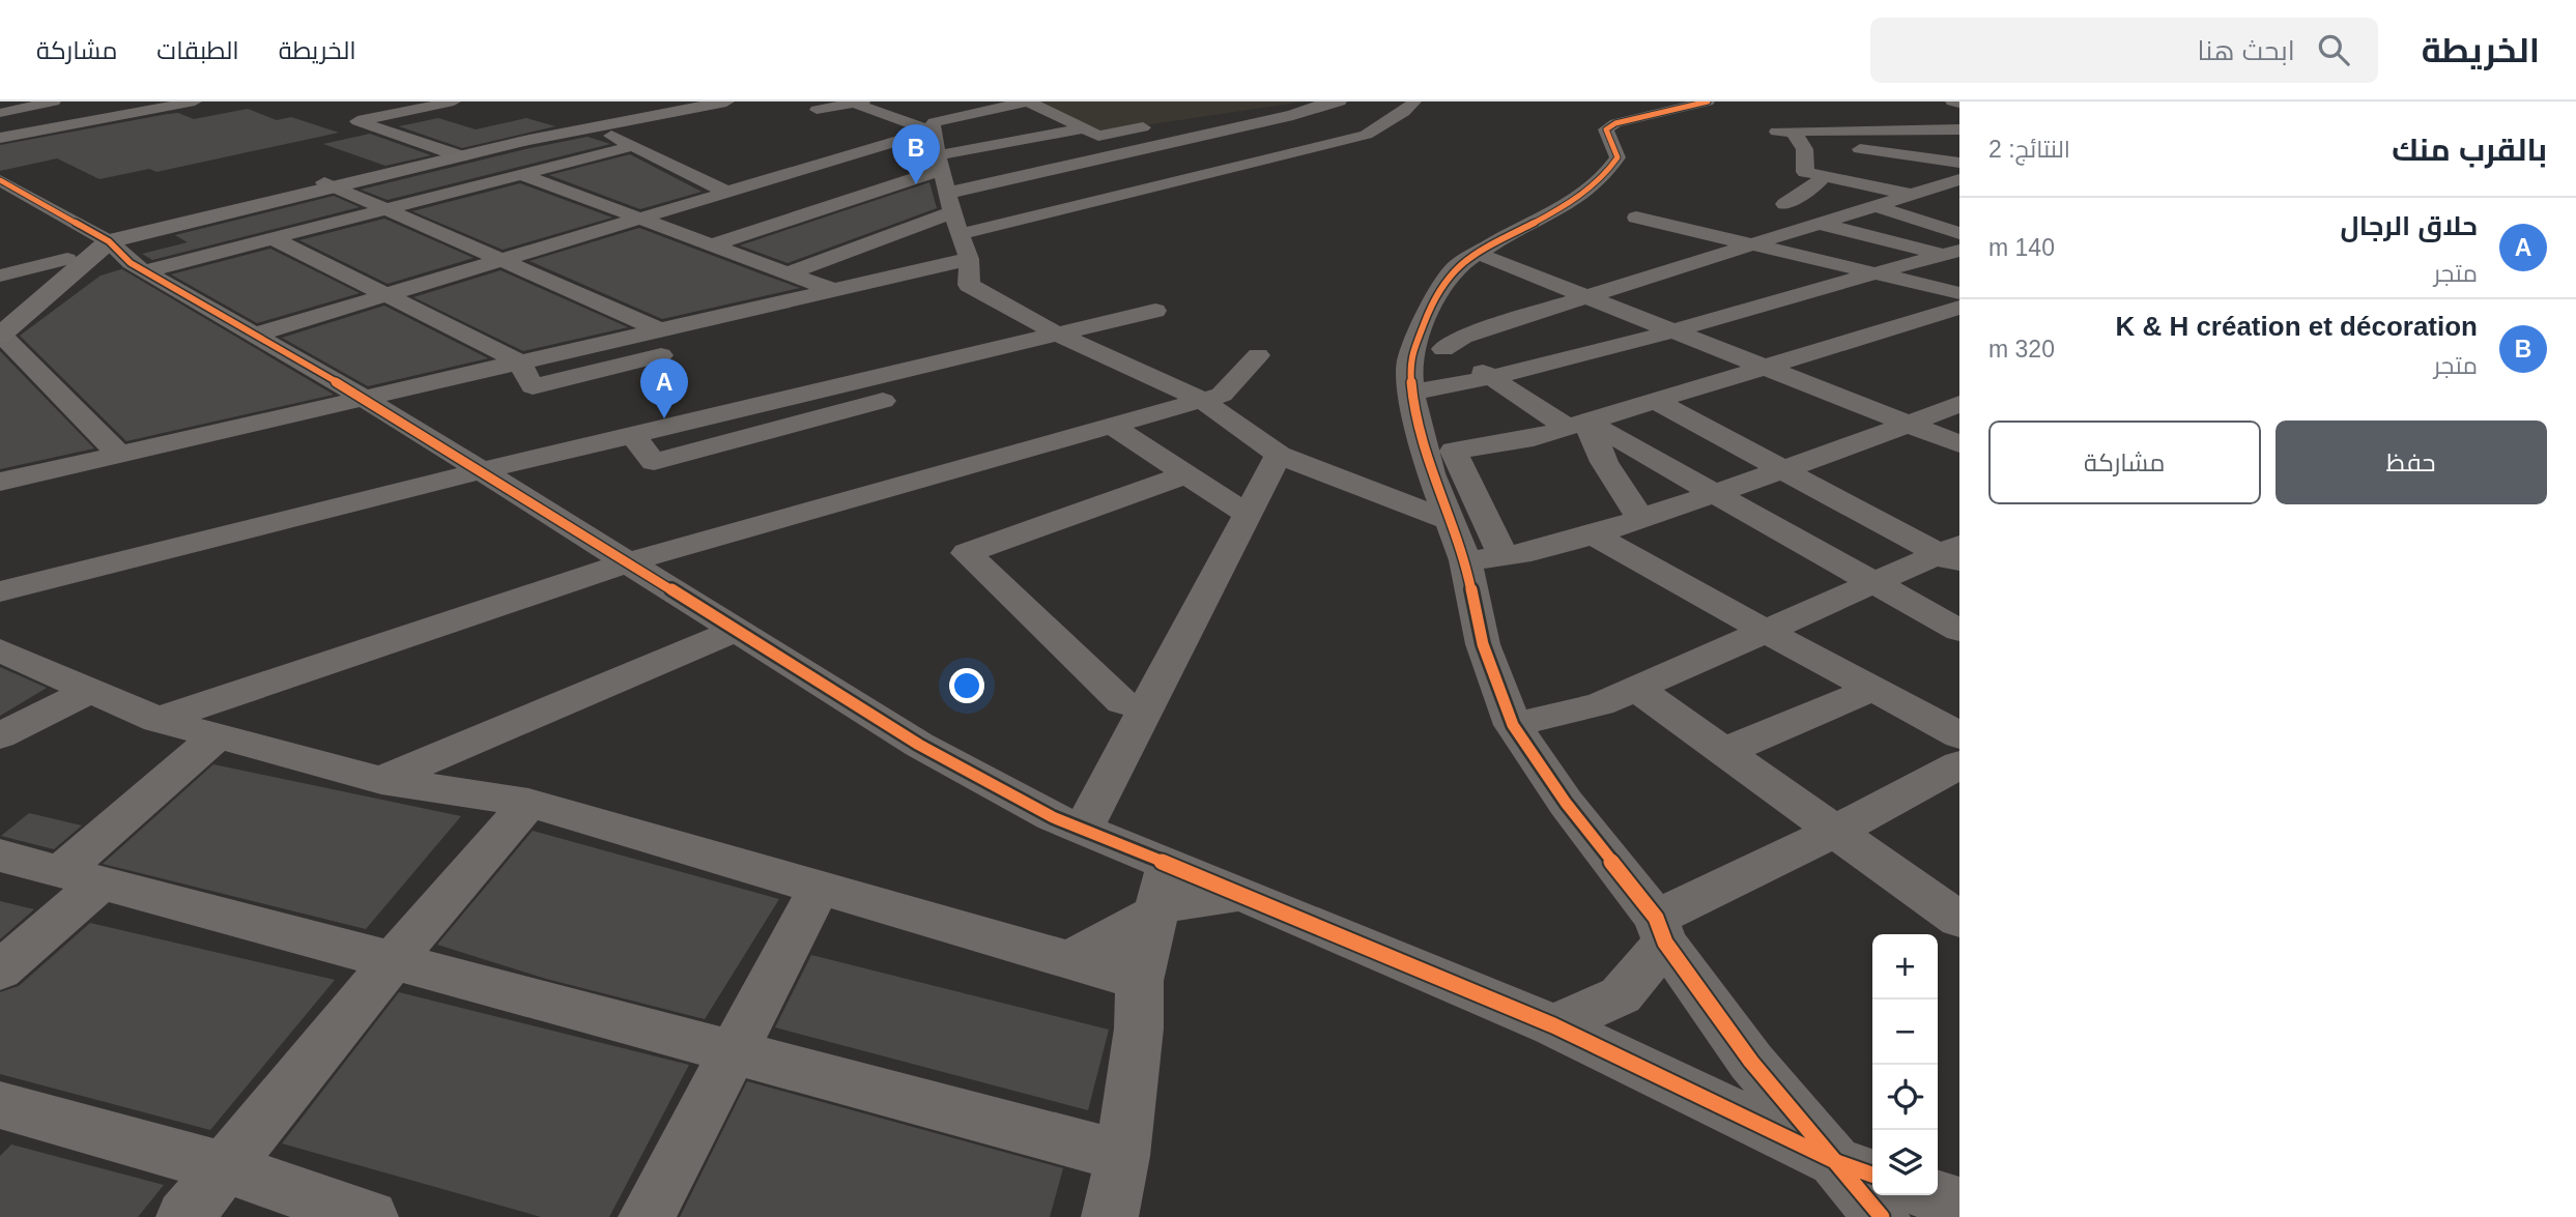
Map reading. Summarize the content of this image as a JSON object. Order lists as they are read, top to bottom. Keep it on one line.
{"page":{"header":"الخريطة","search":"ابحث هنا","nav":["الخريطة","الطبقات","مشاركة"],"heading":["بالقرب منك","النتائج: 2"],"pins":["B","A"],"list":[{"mark":"A","name":"حلاق الرجال","note":"متجر","value":"140 m"},{"mark":"B","name":"K & H création et décoration","note":"متجر","value":"320 m"}],"buttons":["حفظ","مشاركة"],"map_buttons":["+","−"]}}
